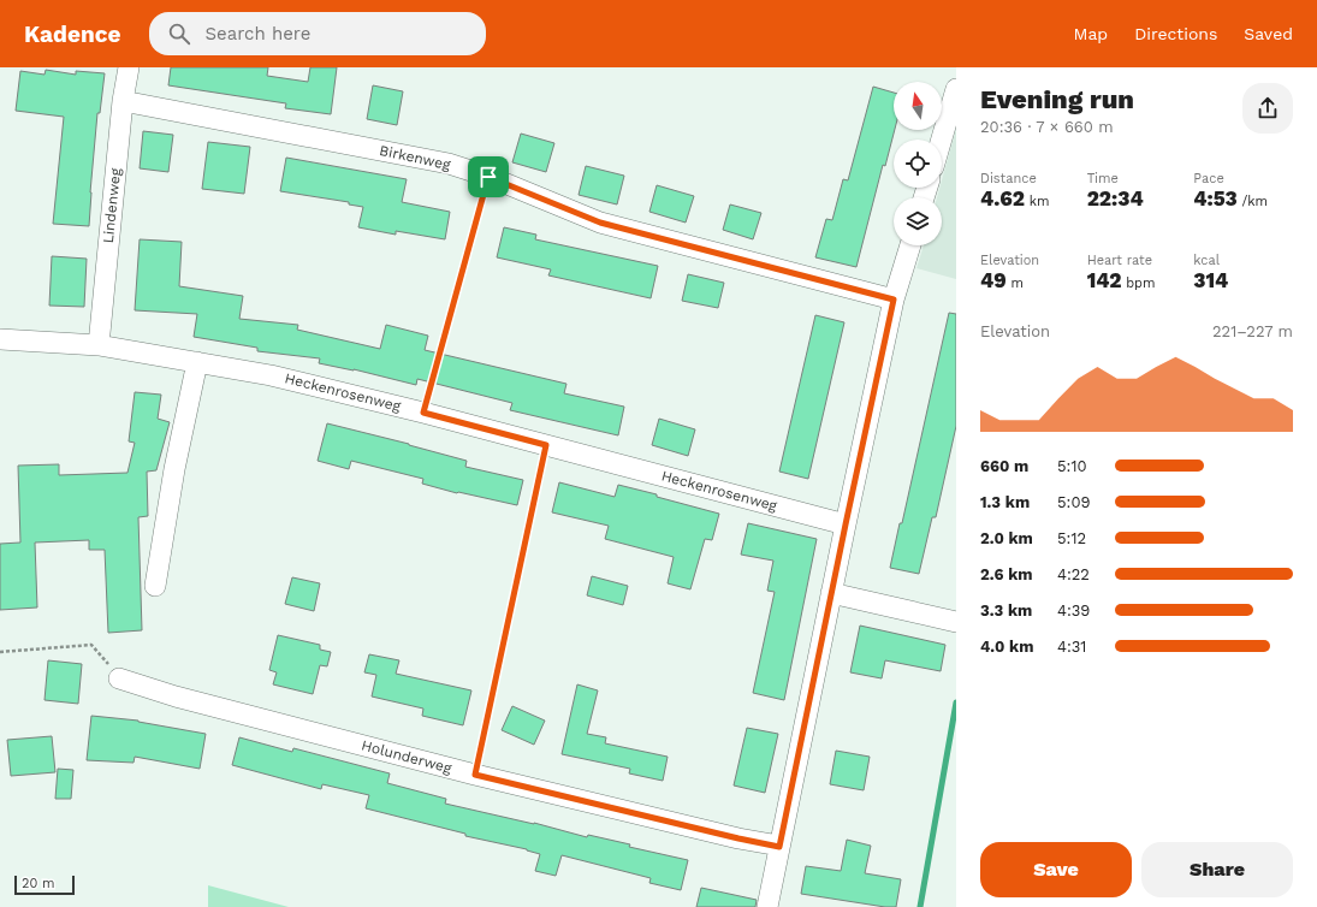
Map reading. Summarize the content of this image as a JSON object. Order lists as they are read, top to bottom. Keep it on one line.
{"streets":{"street":["Birkenweg","Lindenweg","Heckenrosenweg","Holunderweg"]},"crossings":[["Birkenweg","Lindenweg"],["Lindenweg","Heckenrosenweg"]],"scale_bar":"20 m","north":"top","page":{"header":"Kadence","search":"Search here","nav":["Map","Directions","Saved"],"heading":["Evening run","20:36 · 7 × 660 m"],"stats":[["Distance","4.62 km"],["Time","22:34"],["Pace","4:53 /km"],["Elevation","49 m"],["Heart rate","142 bpm"],["kcal","314"]],"chart":["Elevation","221–227 m"],"list":[{"name":"660 m","note":"5:10"},{"name":"1.3 km","note":"5:09"},{"name":"2.0 km","note":"5:12"},{"name":"2.6 km","note":"4:22"},{"name":"3.3 km","note":"4:39"},{"name":"4.0 km","note":"4:31"}],"buttons":["Save","Share"],"scale":"20 m"}}
